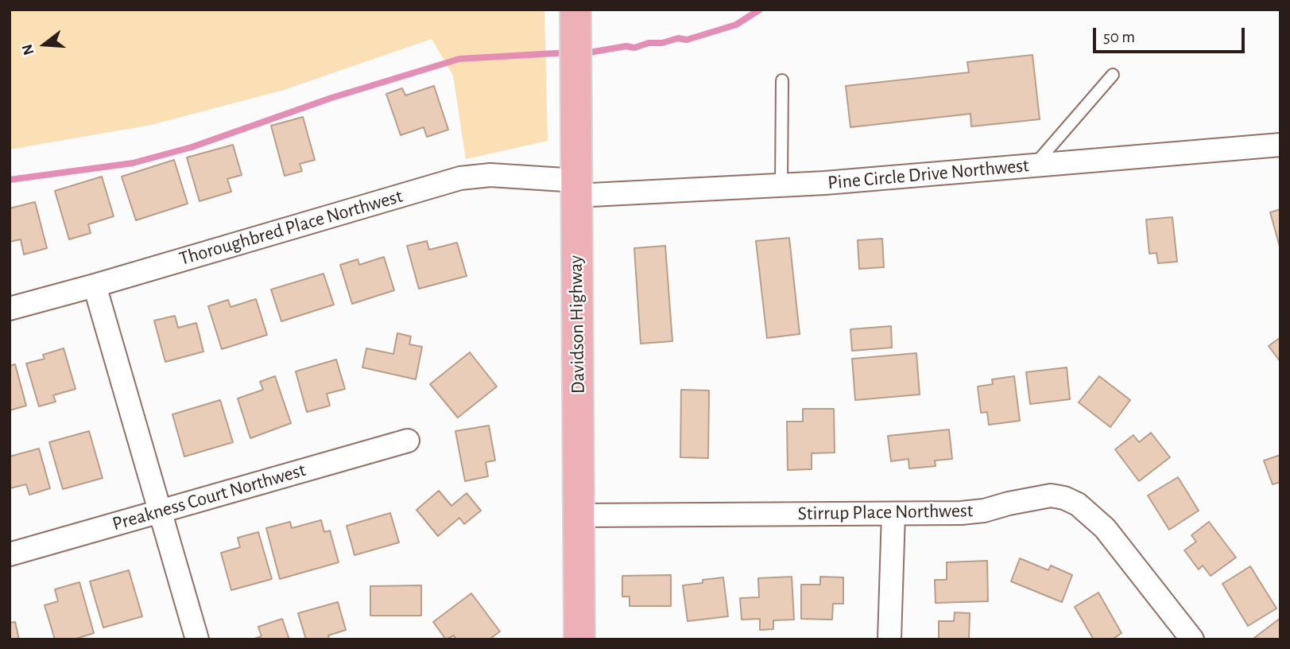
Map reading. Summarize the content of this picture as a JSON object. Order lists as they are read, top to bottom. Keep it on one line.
{"streets":{"main road":["Davidson Highway"],"street":["Pine Circle Drive Northwest","Thoroughbred Place Northwest","Preakness Court Northwest","Stirrup Place Northwest"]},"crossings":[["Pine Circle Drive Northwest","Thoroughbred Place Northwest"],["Pine Circle Drive Northwest","Davidson Highway"],["Thoroughbred Place Northwest","Davidson Highway"],["Davidson Highway","Stirrup Place Northwest"]],"scale_bar":"50 m","north":"left"}
